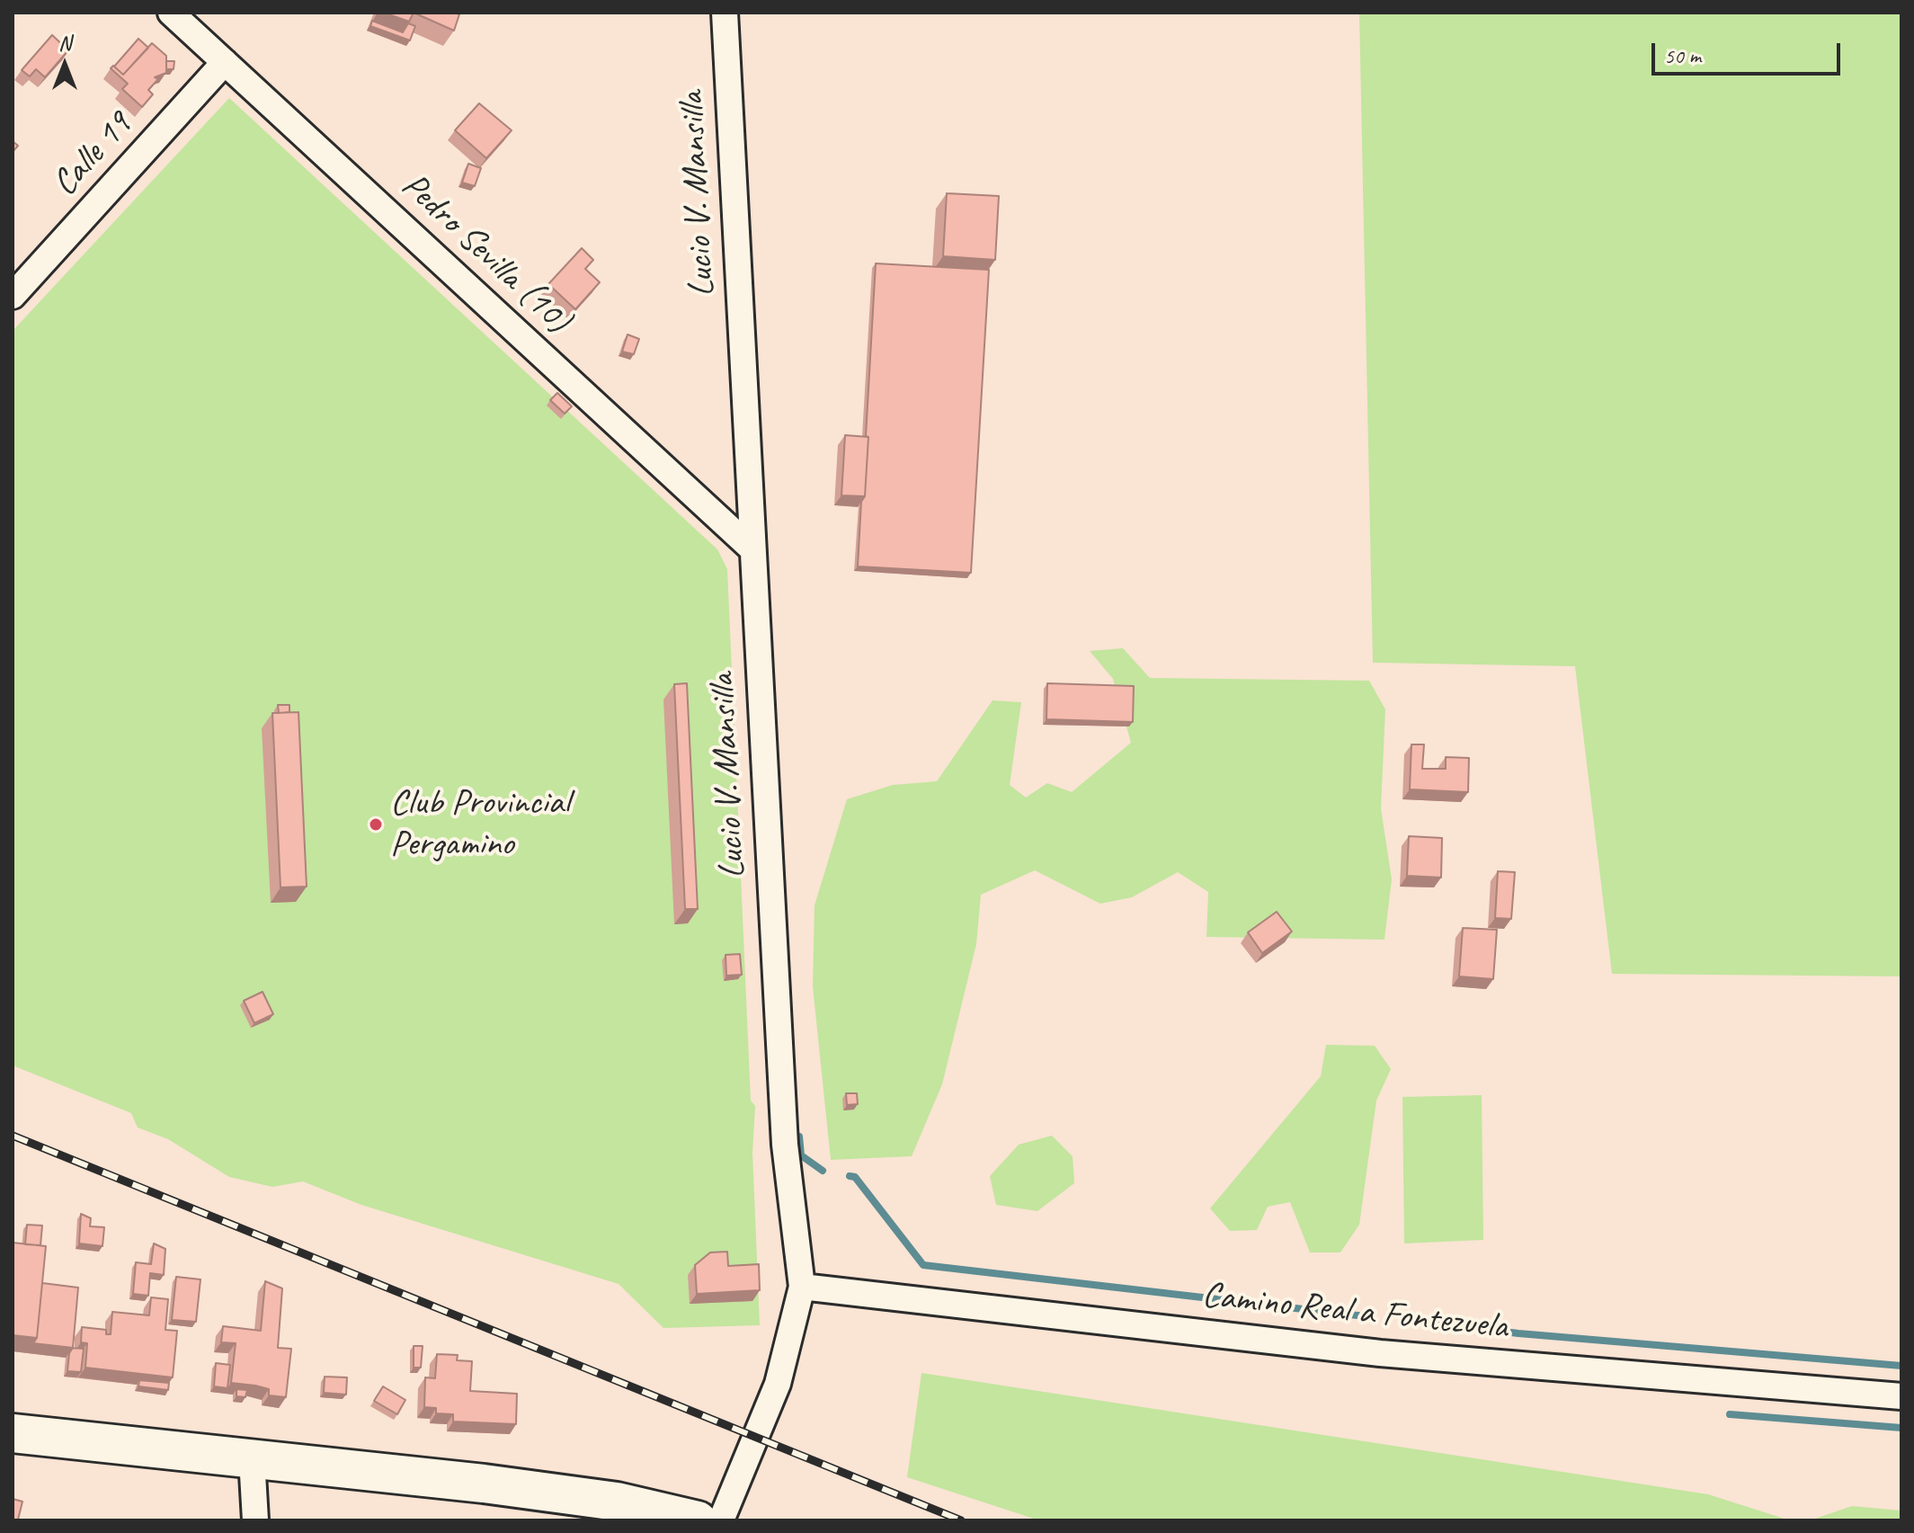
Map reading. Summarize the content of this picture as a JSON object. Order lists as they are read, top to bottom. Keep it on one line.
{"streets":{"street":["Calle 19","Lucio V. Mansilla","Pedro Sevilla (10)","Camino Real a Fontezuela"]},"crossings":[["Calle 19","Pedro Sevilla (10)"],["Lucio V. Mansilla","Pedro Sevilla (10)"],["Lucio V. Mansilla","Camino Real a Fontezuela"]],"places":["Club Provincial Pergamino"],"scale_bar":"50 m","north":"top"}
